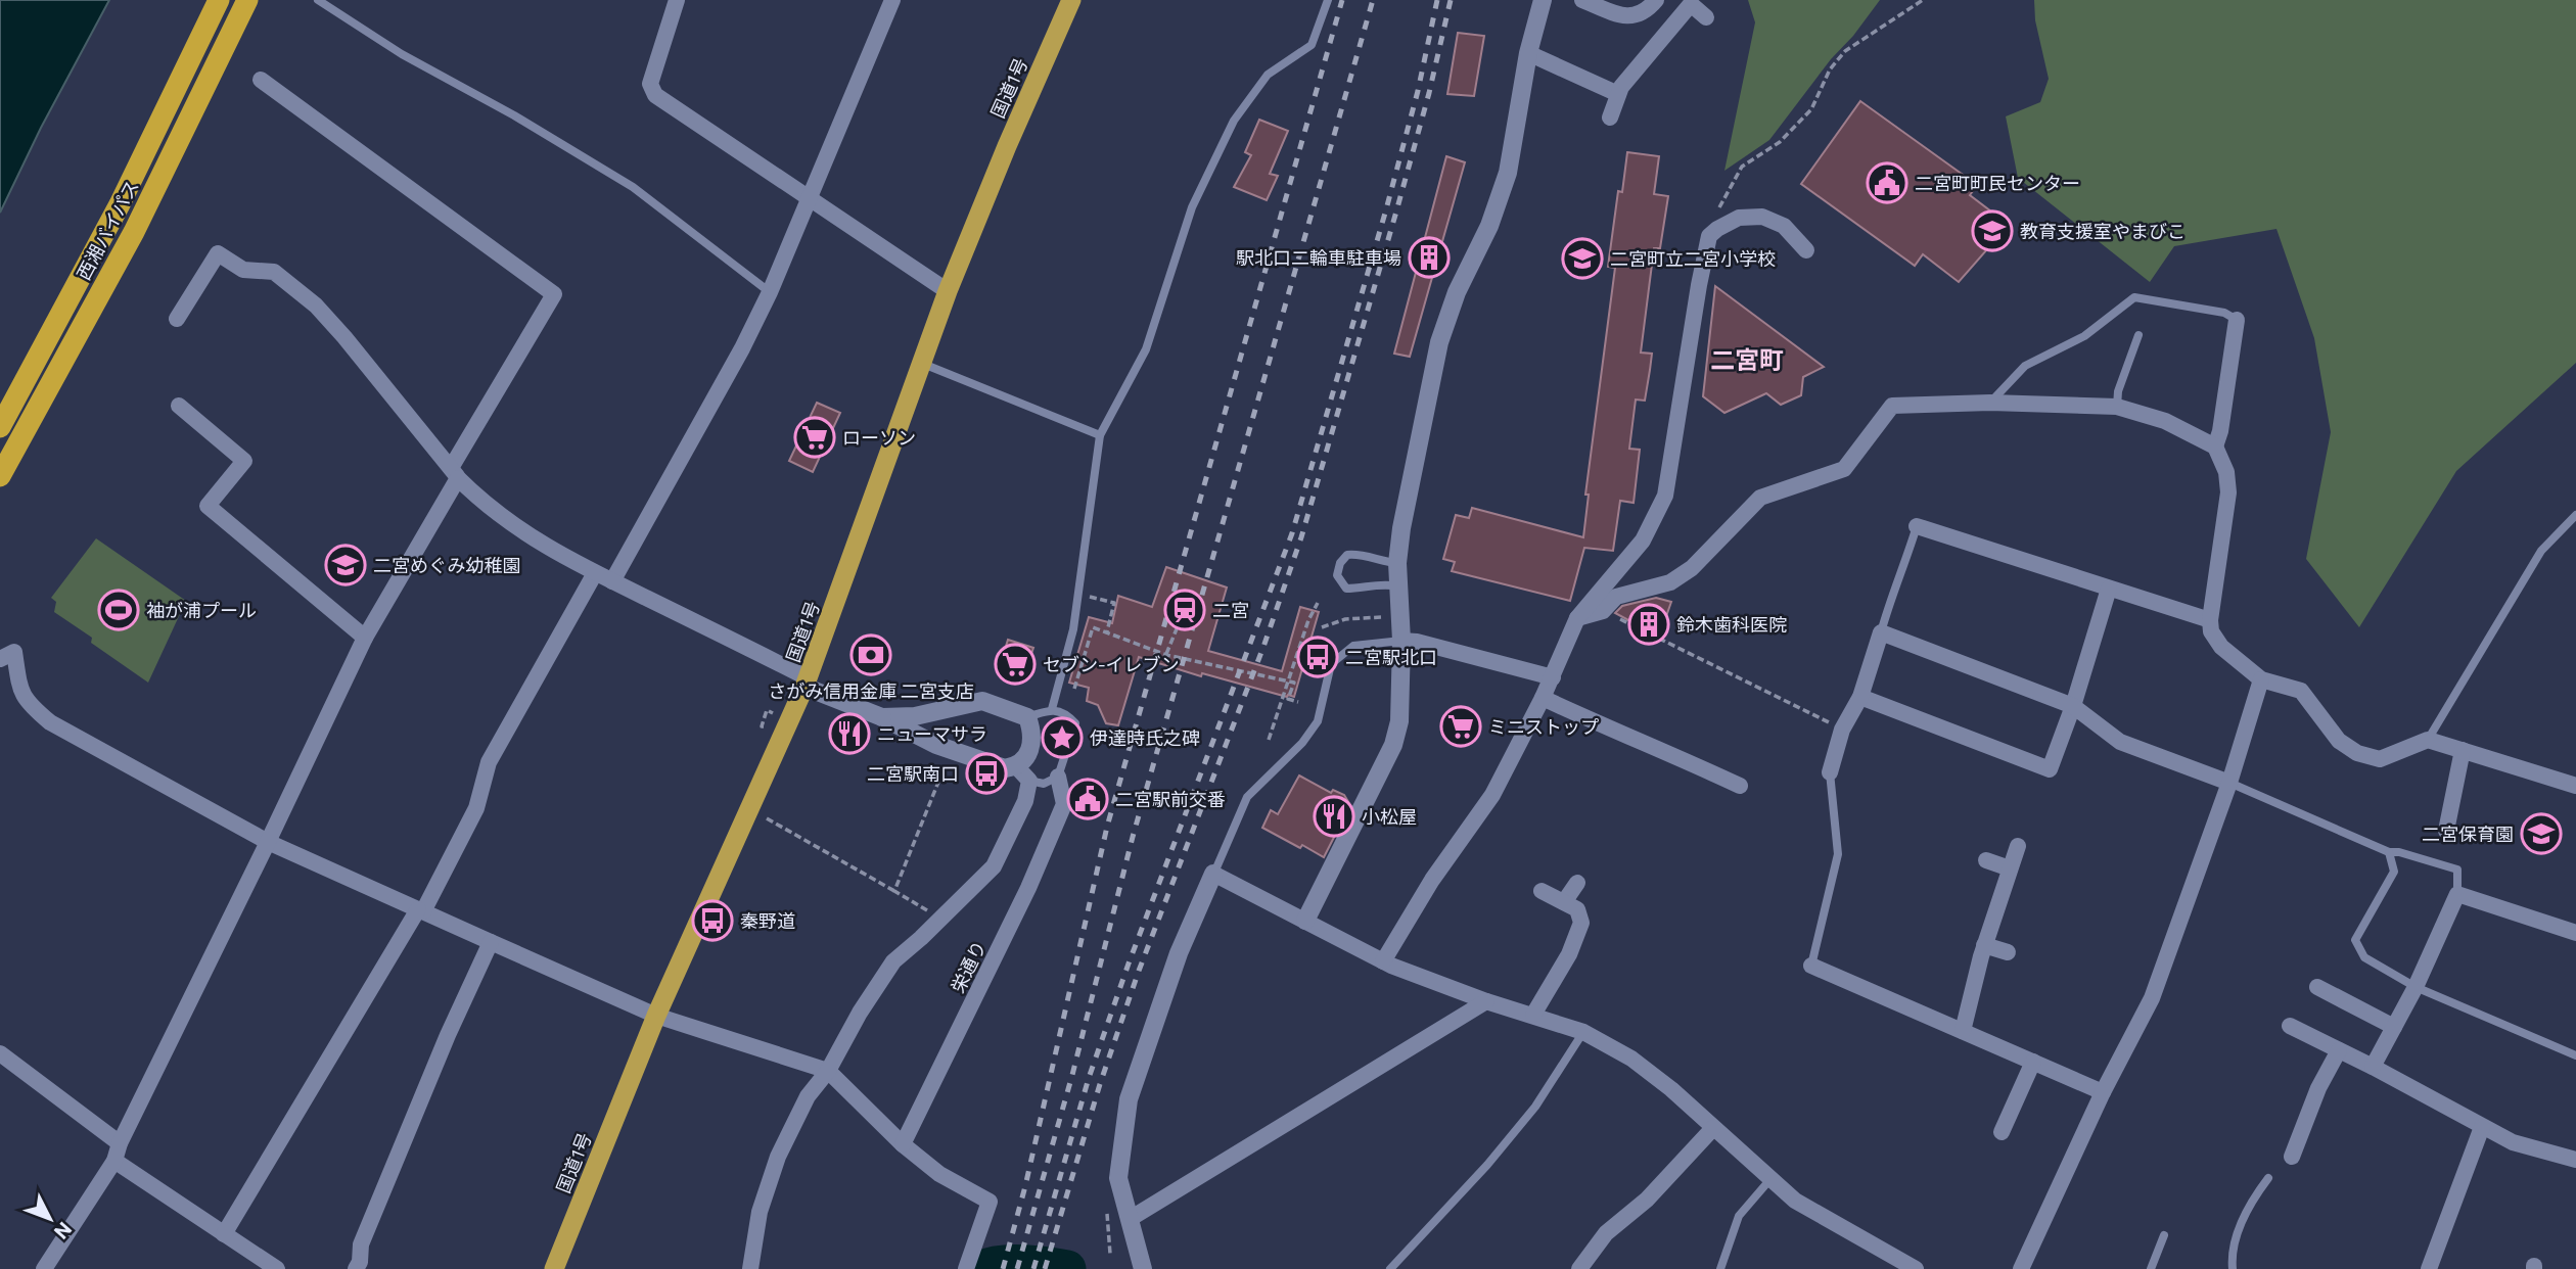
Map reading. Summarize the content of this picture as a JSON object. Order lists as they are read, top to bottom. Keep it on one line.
{"streets":{"highway":["国道1号","西湘バイパス"],"street":["栄通り"]},"districts":["二宮町"],"places":{"public building":["二宮町町民センター","二宮駅前交番"],"school or university":["教育支援室やまびこ","二宮町立二宮小学校","二宮めぐみ幼稚園","二宮保育園"],"building":["駅北口二輪車駐車場","鈴木歯科医院"],"supermarket":["ローソン","セブン-イレブン","ミニストップ"],"sports":["袖が浦プール"],"station":["二宮"],"bank":["さがみ信用金庫 二宮支店"],"bus stop":["二宮駅北口","二宮駅南口","秦野道"],"restaurant":["ニューマサラ","小松屋"],"place":["伊達時氏之碑"]},"north":"bottom right"}
